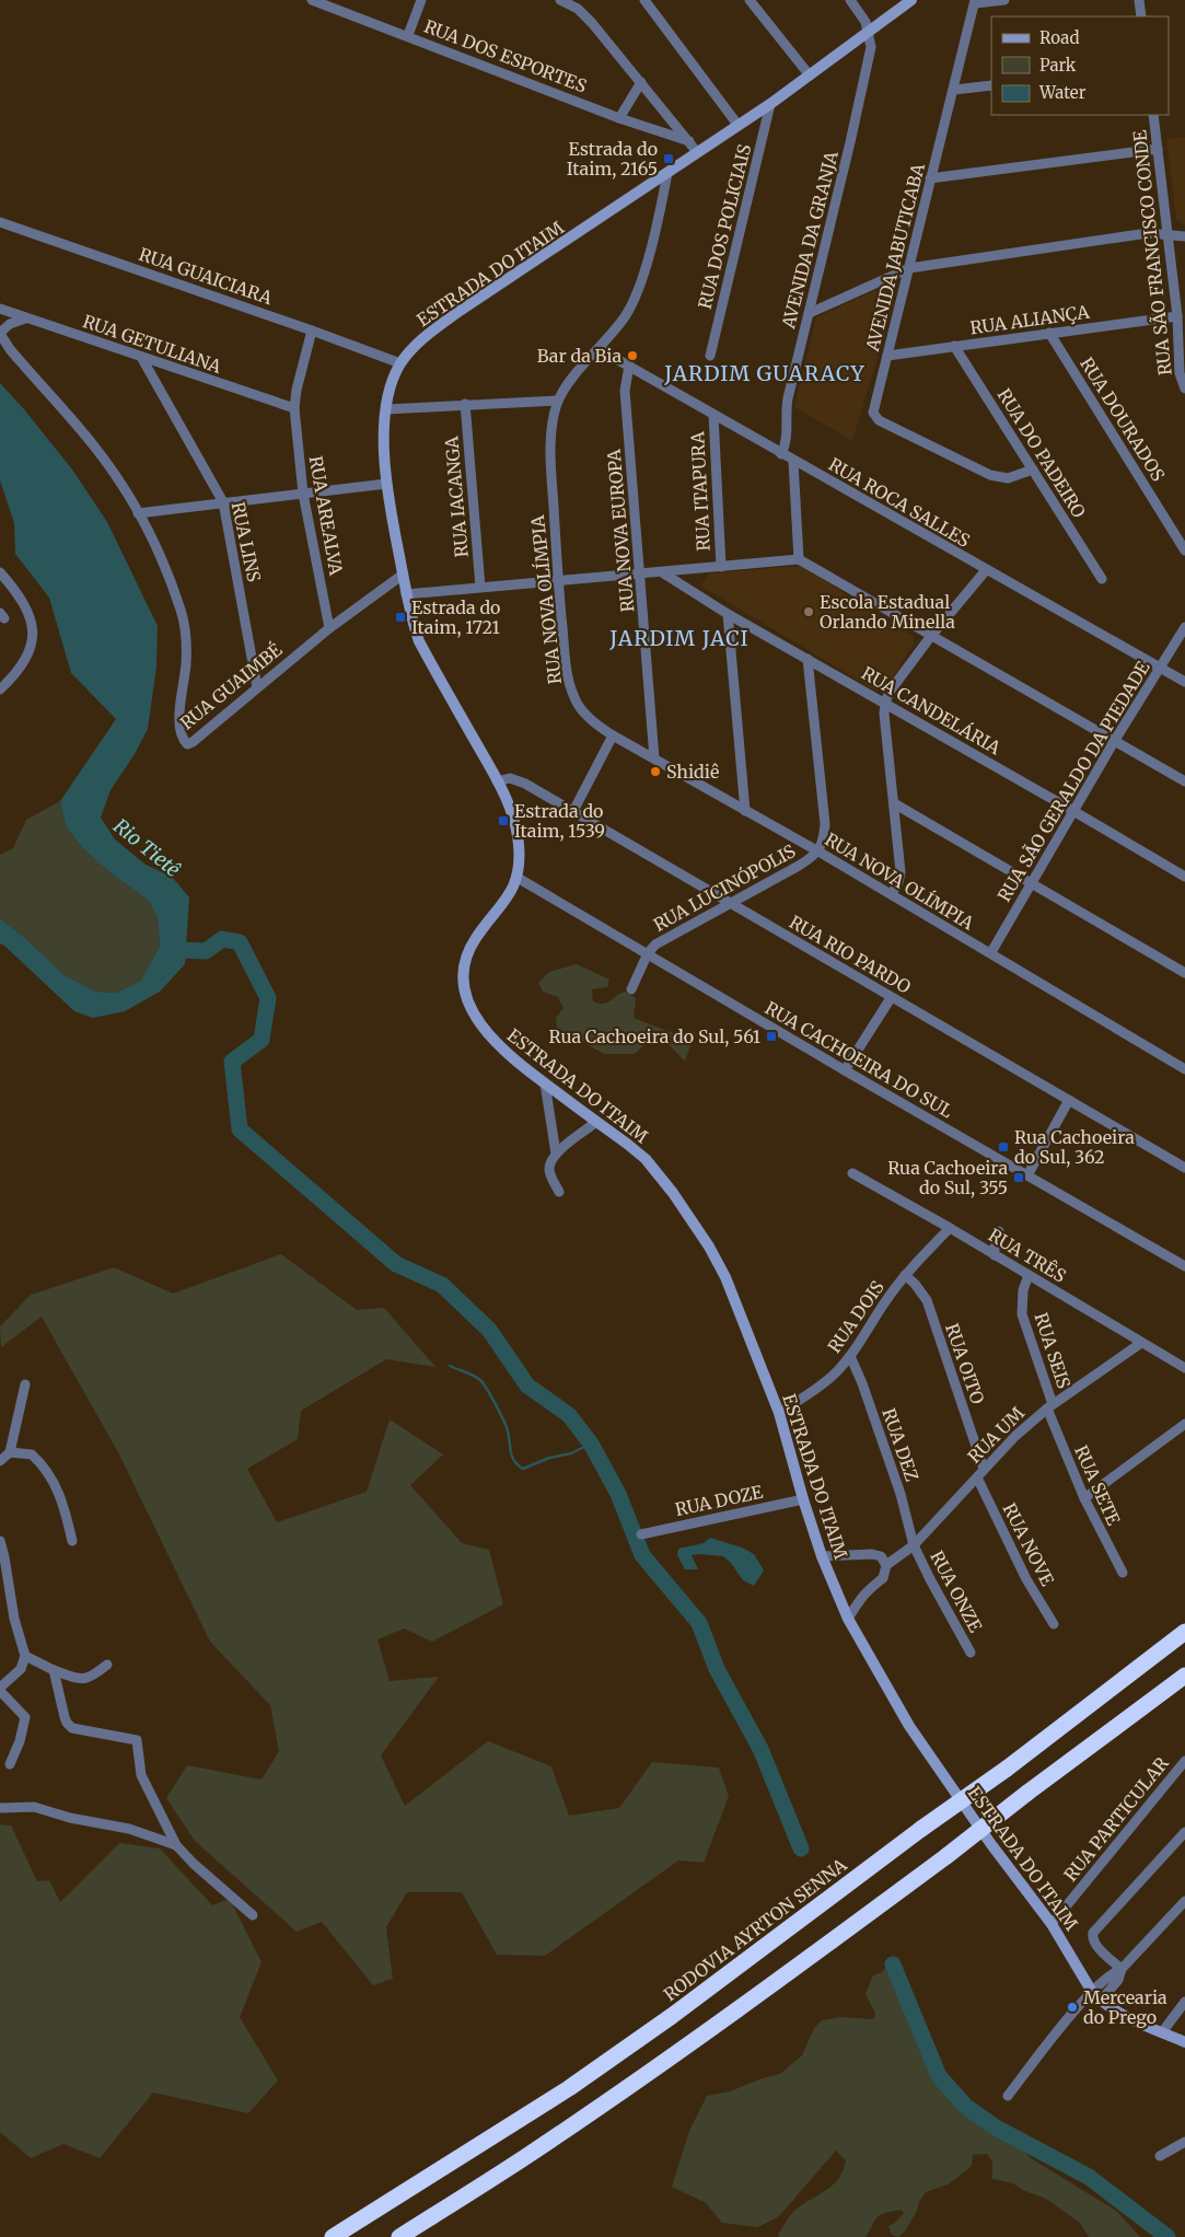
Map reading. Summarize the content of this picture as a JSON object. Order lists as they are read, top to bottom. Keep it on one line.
{"streets":{"highway":["RODOVIA AYRTON SENNA"],"street":["RUA DOS ESPORTES","RUA DOS POLICIAIS","AVENIDA DA GRANJA","RUA SÃO FRANCISCO CONDE","AVENIDA JABUTICABA","ESTRADA DO ITAIM","RUA GUAICIARA","RUA ALIANÇA","RUA GETULIANA","RUA DOURADOS","RUA DO PADEIRO","RUA ITAPURA","RUA IACANGA","RUA ROCA SALLES","RUA AREALVA","RUA NOVA EUROPA","RUA LINS","RUA NOVA OLÍMPIA","RUA GUAIMBÉ","RUA CANDELÁRIA","RUA SÃO GERALDO DA PIEDADE","RUA LUCINÓPOLIS","RUA RIO PARDO","RUA CACHOEIRA DO SUL","RUA TRÊS","RUA DOIS","RUA SEIS","RUA OITO","RUA UM","RUA DEZ","RUA SETE","RUA DOZE","RUA NOVE","RUA ONZE","RUA PARTICULAR"]},"crossings":[["RUA DOS POLICIAIS","ESTRADA DO ITAIM"],["AVENIDA DA GRANJA","ESTRADA DO ITAIM"],["AVENIDA DA GRANJA","RUA ROCA SALLES"],["RUA SÃO FRANCISCO CONDE","RUA ALIANÇA"],["AVENIDA JABUTICABA","RUA ALIANÇA"],["AVENIDA JABUTICABA","RUA DO PADEIRO"],["ESTRADA DO ITAIM","RUA GUAICIARA"],["ESTRADA DO ITAIM","RUA NOVA OLÍMPIA"],["ESTRADA DO ITAIM","RUA GUAIMBÉ"],["ESTRADA DO ITAIM","RUA RIO PARDO"],["ESTRADA DO ITAIM","RUA CACHOEIRA DO SUL"],["ESTRADA DO ITAIM","RUA DOIS"],["ESTRADA DO ITAIM","RUA UM"],["ESTRADA DO ITAIM","RUA DOZE"],["ESTRADA DO ITAIM","RUA PARTICULAR"],["RUA GUAICIARA","RUA AREALVA"],["RUA ALIANÇA","RUA DOURADOS"],["RUA ALIANÇA","RUA DO PADEIRO"],["RUA GETULIANA","RUA AREALVA"],["RUA GETULIANA","RUA LINS"],["RUA ITAPURA","RUA ROCA SALLES"],["RUA ROCA SALLES","RUA NOVA EUROPA"],["RUA ROCA SALLES","RUA NOVA OLÍMPIA"],["RUA ROCA SALLES","RUA SÃO GERALDO DA PIEDADE"],["RUA AREALVA","RUA GUAIMBÉ"],["RUA NOVA EUROPA","RUA NOVA OLÍMPIA"],["RUA LINS","RUA GUAIMBÉ"],["RUA NOVA OLÍMPIA","RUA SÃO GERALDO DA PIEDADE"],["RUA NOVA OLÍMPIA","RUA LUCINÓPOLIS"],["RUA CANDELÁRIA","RUA SÃO GERALDO DA PIEDADE"],["RUA LUCINÓPOLIS","RUA RIO PARDO"],["RUA LUCINÓPOLIS","RUA CACHOEIRA DO SUL"],["RUA TRÊS","RUA DOIS"],["RUA TRÊS","RUA SEIS"],["RUA TRÊS","RUA UM"],["RUA DOIS","RUA OITO"],["RUA DOIS","RUA DEZ"],["RUA SEIS","RUA UM"],["RUA SEIS","RUA SETE"],["RUA OITO","RUA UM"],["RUA OITO","RUA NOVE"],["RUA UM","RUA DEZ"],["RUA UM","RUA SETE"],["RUA UM","RUA NOVE"],["RUA UM","RUA ONZE"],["RUA DEZ","RUA ONZE"]],"districts":["JARDIM GUARACY","JARDIM JACI"],"water":["Rio Tietê"],"places":{"transit":["Estrada do Itaim, 2165","Estrada do Itaim, 1721","Estrada do Itaim, 1539","Rua Cachoeira do Sul, 561","Rua Cachoeira do Sul, 362","Rua Cachoeira do Sul, 355"],"other":["Bar da Bia","Escola Estadual Orlando Minella","Shidiê","Mercearia do Prego"]},"legend":["Road","Park","Water"]}
